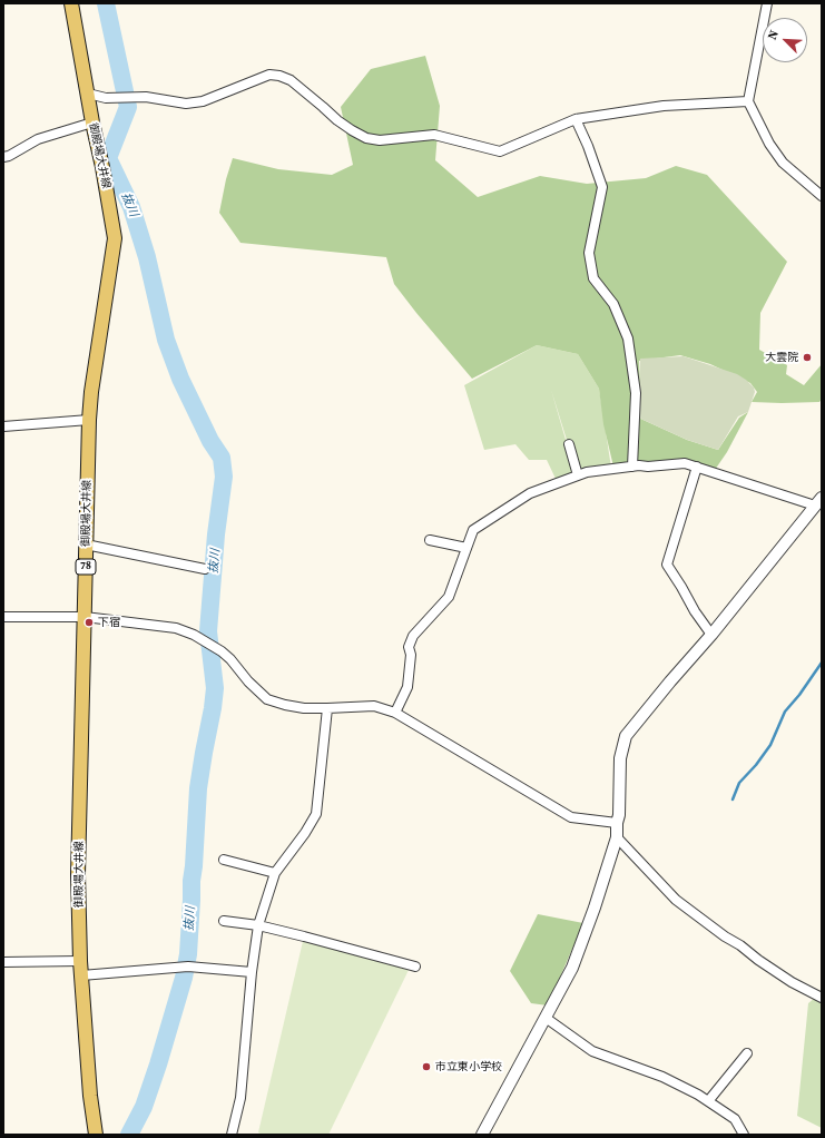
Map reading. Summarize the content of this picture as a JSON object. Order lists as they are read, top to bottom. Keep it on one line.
{"streets":{"main road":["御殿場大井線","78"]},"water":["抜川"],"places":["大雲院","下宿","市立東小学校"],"north":"top left"}
